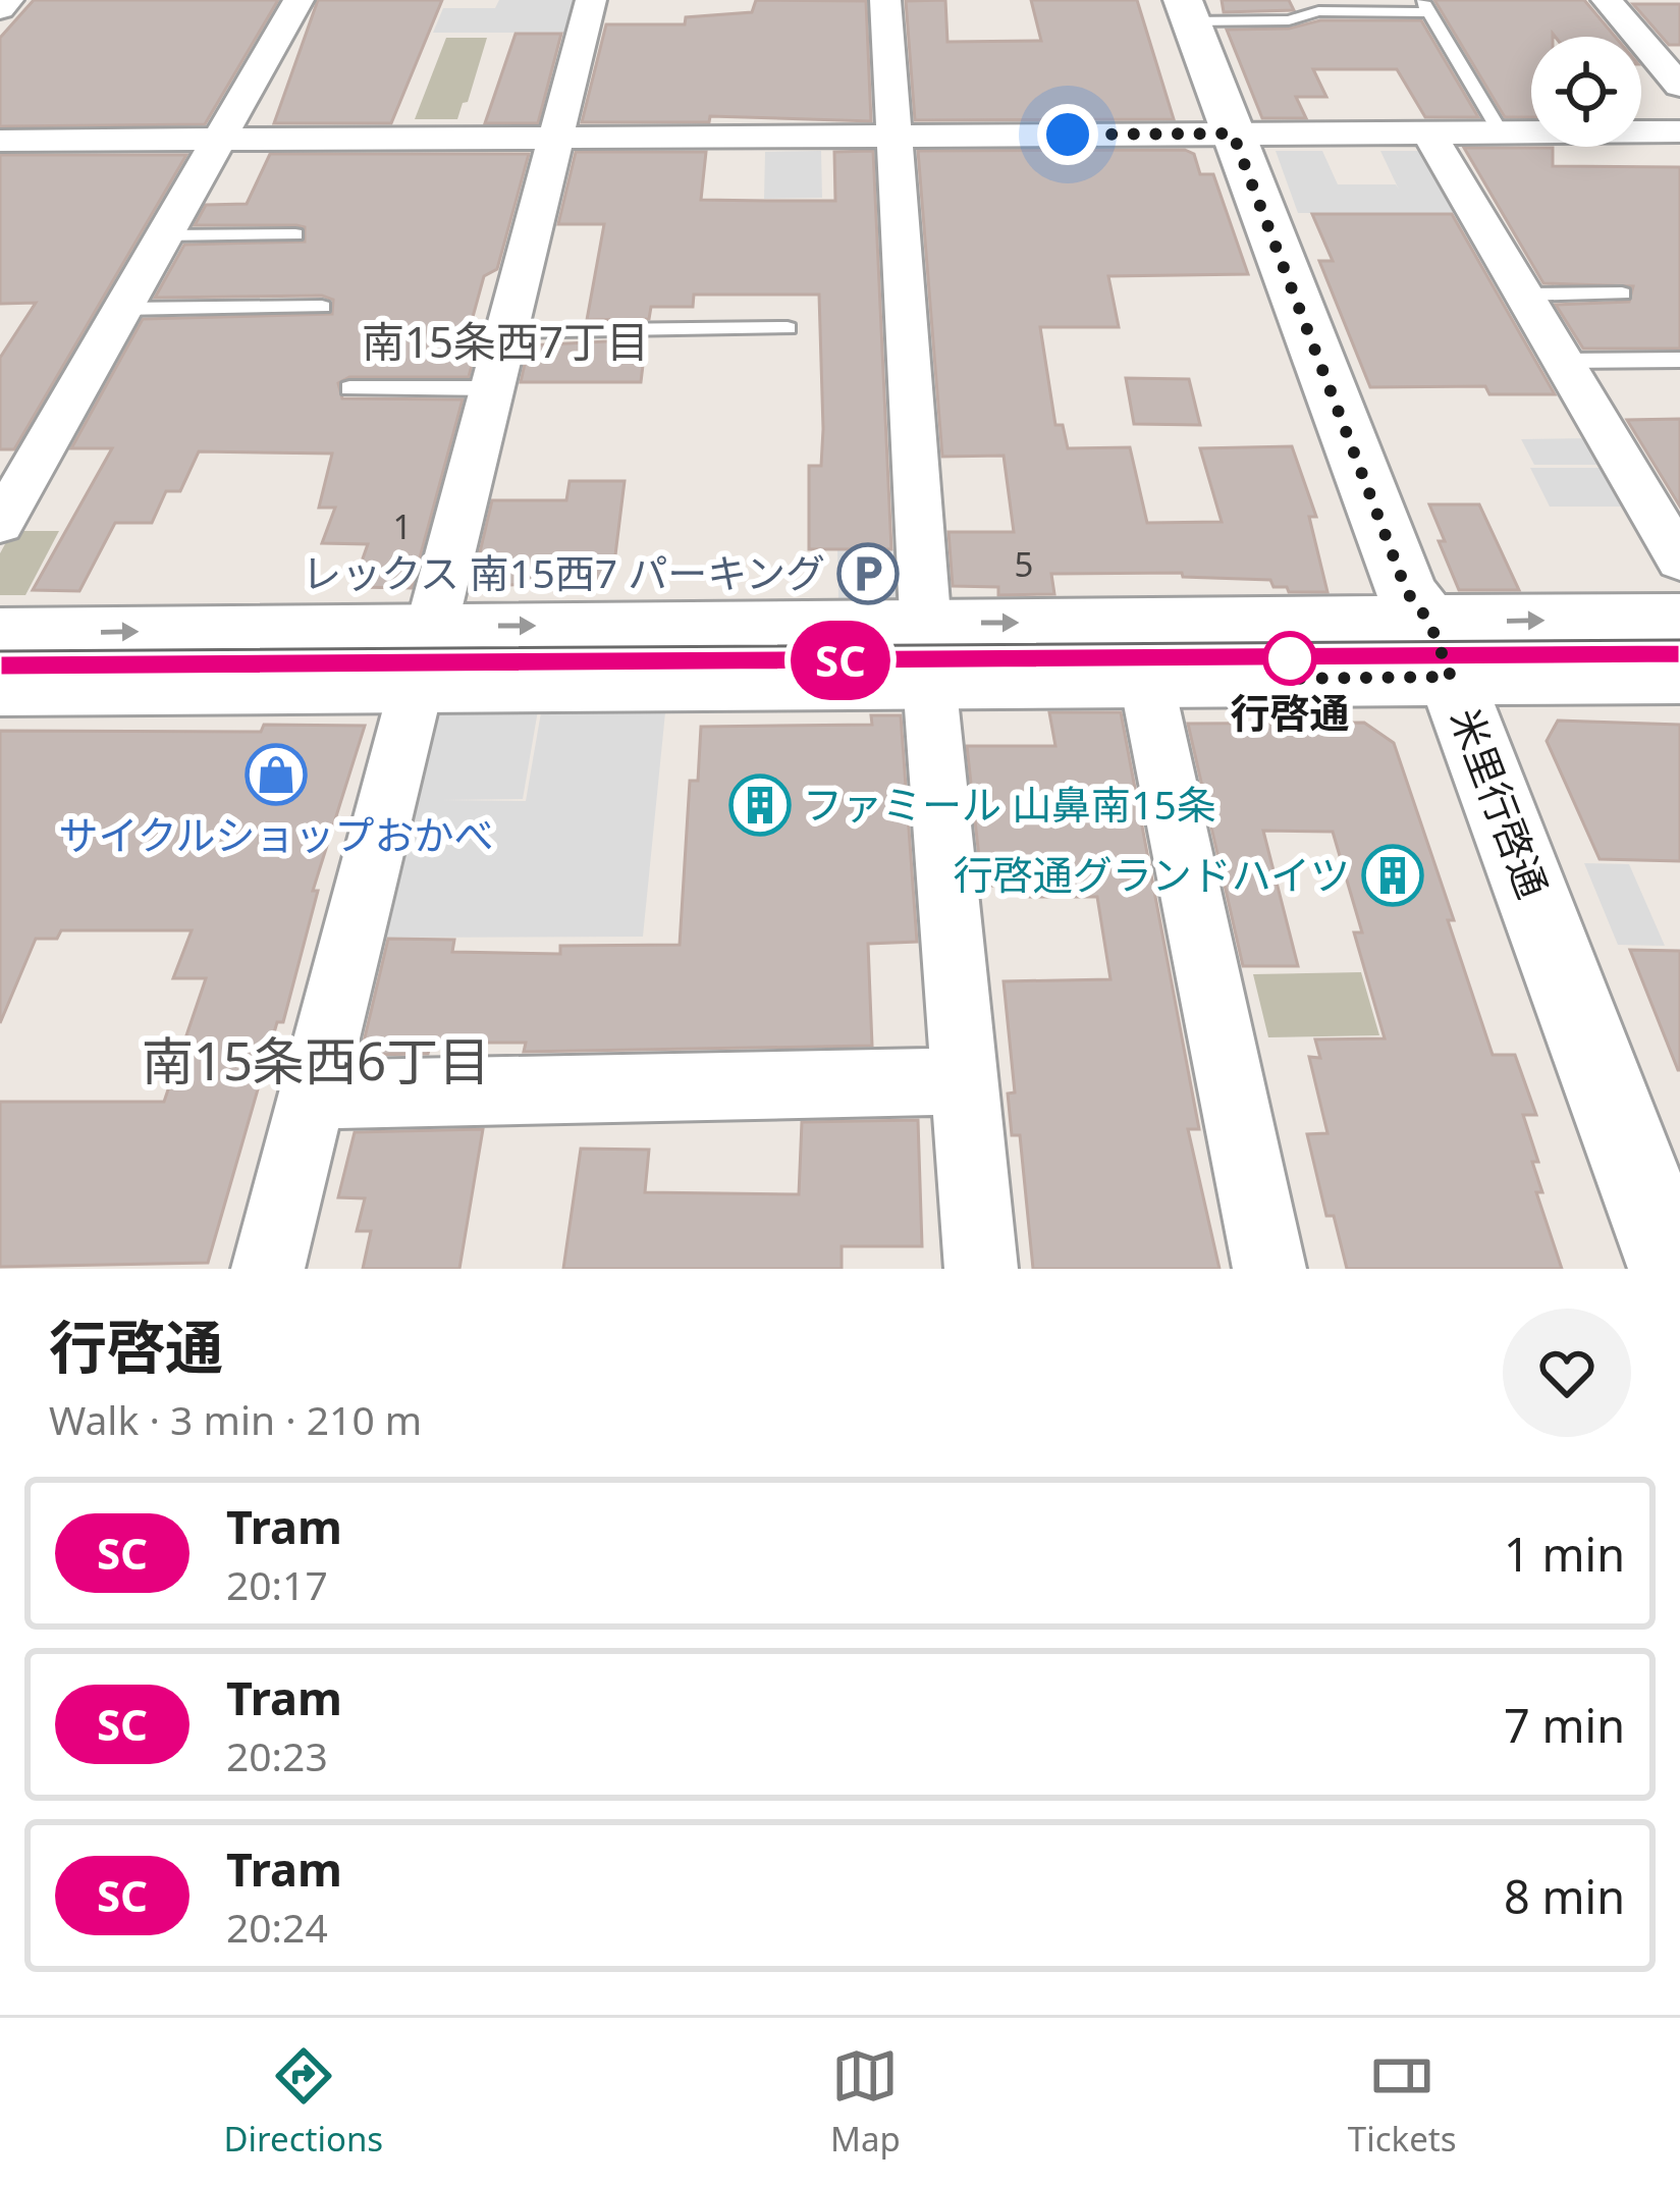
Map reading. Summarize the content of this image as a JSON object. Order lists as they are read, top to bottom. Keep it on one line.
{"streets":{"street":["米里行啓通"]},"districts":["南15条西7丁目","南15条西6丁目"],"places":{"parking":["レックス 南15西7 パーキング"],"other":["行啓通"],"shop":["サイクルショップおかべ"],"building":["ファミール 山鼻南15条","行啓通グランドハイツ"]},"lines":["tram line SC"],"house_numbers":["1","5"],"page":{"on_map":"SC","heading":["行啓通","Walk · 3 min · 210 m"],"list":[{"mark":"SC","name":"Tram","note":"20:17","value":"1 min"},{"mark":"SC","name":"Tram","note":"20:23","value":"7 min"},{"mark":"SC","name":"Tram","note":"20:24","value":"8 min"}],"tabs":["Directions","Map","Tickets"]}}
